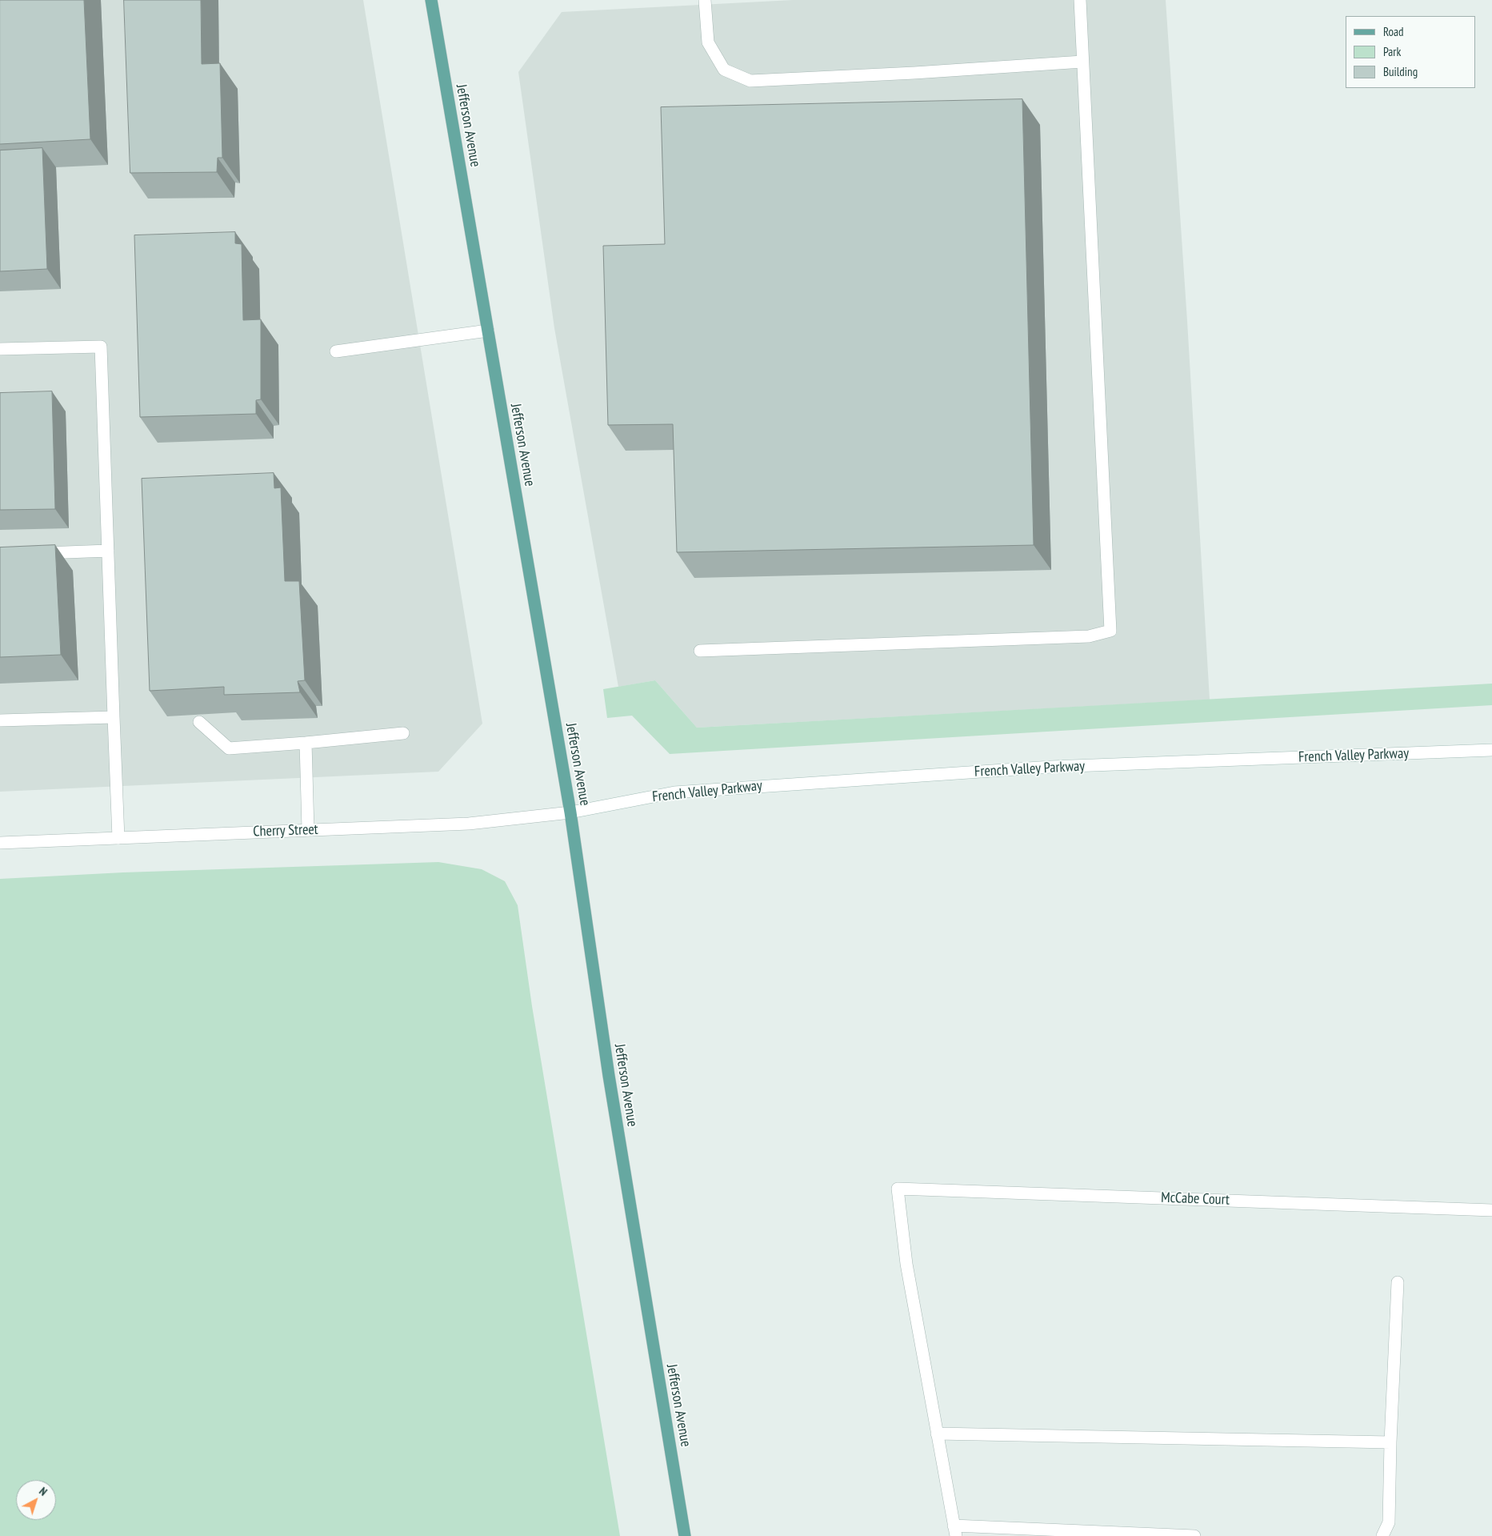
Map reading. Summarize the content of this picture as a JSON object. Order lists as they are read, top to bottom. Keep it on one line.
{"streets":{"main road":["Jefferson Avenue","French Valley Parkway","Cherry Street","McCabe Court"]},"crossings":[["Jefferson Avenue","French Valley Parkway"],["Jefferson Avenue","Cherry Street"],["French Valley Parkway","Cherry Street"]],"legend":["Road","Park","Building"],"north":"top right"}
